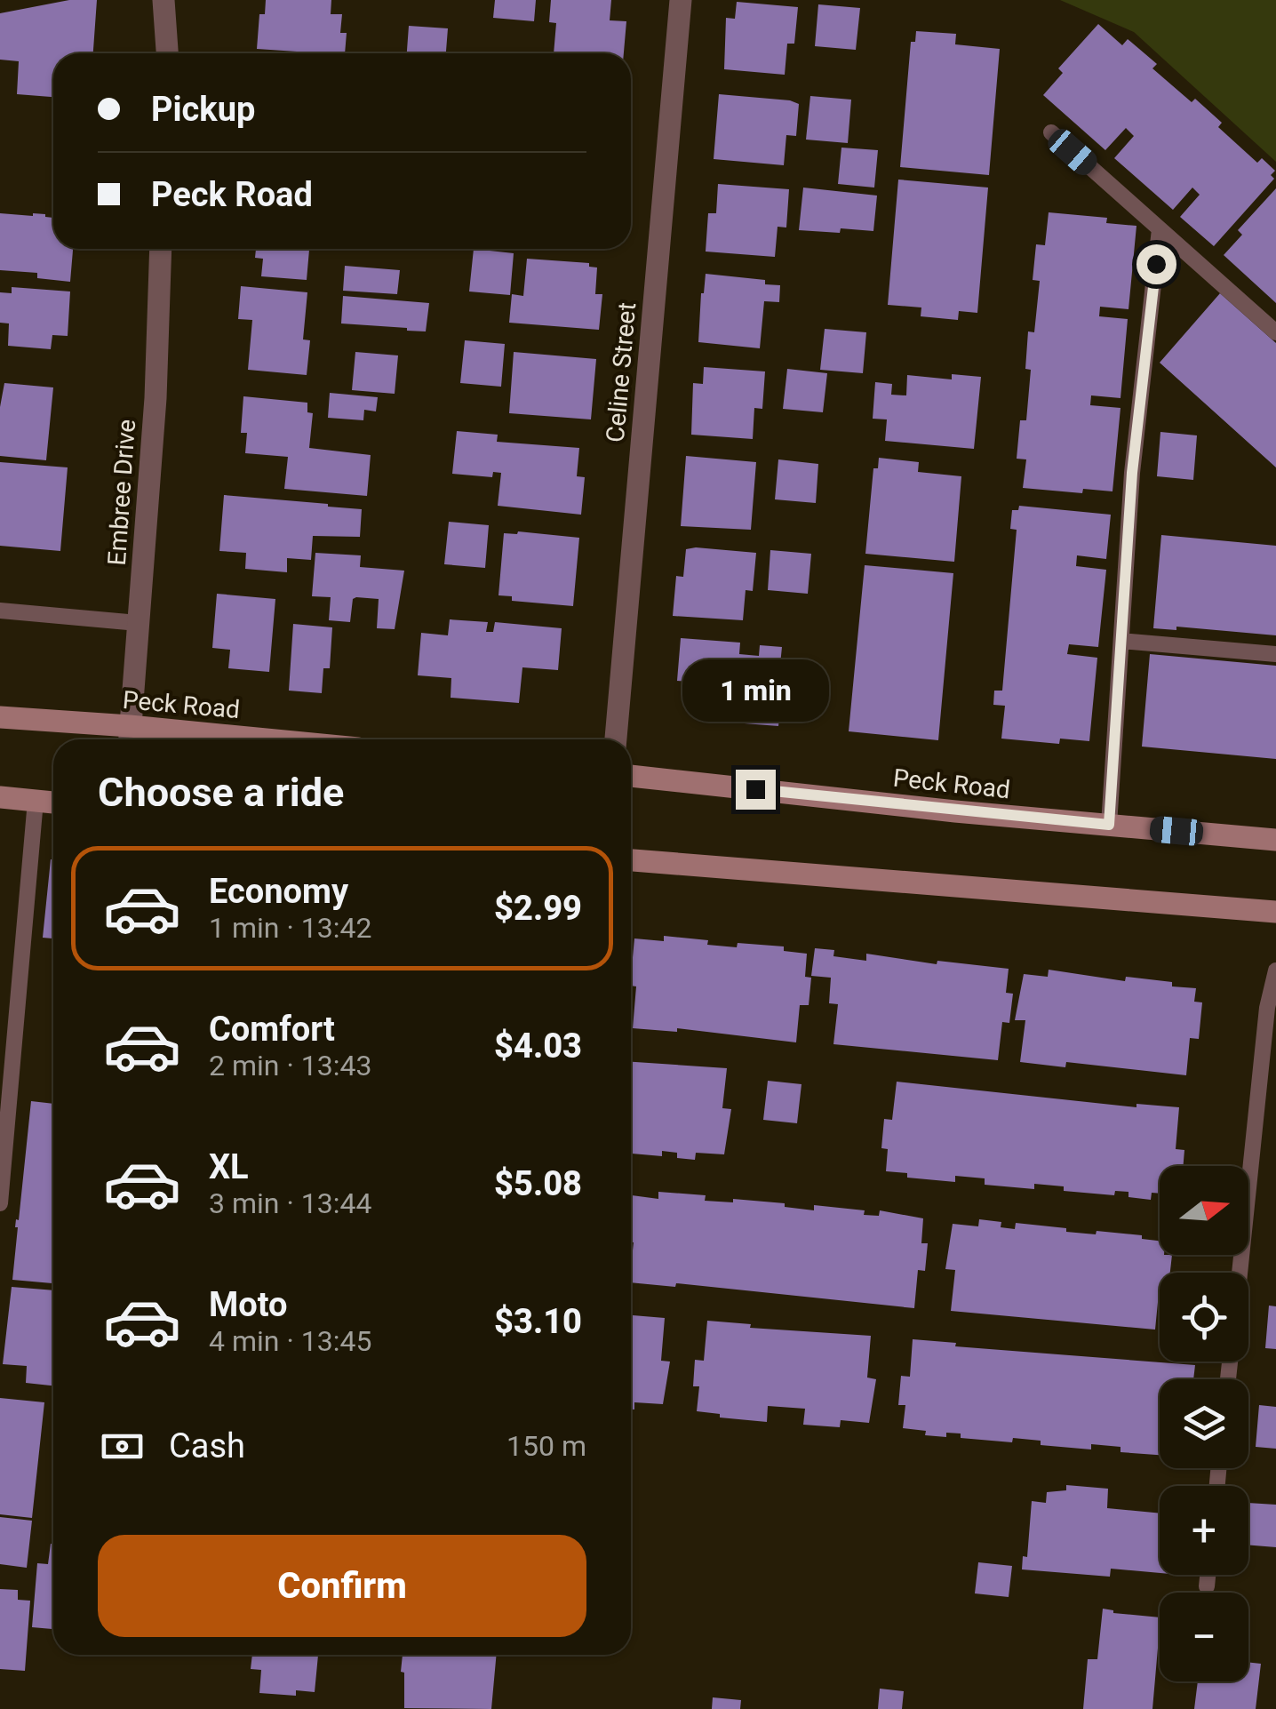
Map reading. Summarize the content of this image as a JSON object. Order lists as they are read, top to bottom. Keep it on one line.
{"streets":{"main road":["Peck Road"],"street":["Celine Street","Embree Drive"]},"crossings":[["Embree Drive","Peck Road"]],"north":"right","page":{"banner":["Pickup","Peck Road"],"bubble":"1 min","heading":"Choose a ride","list":[{"name":"Economy","note":"1 min · 13:42","value":"$2.99"},{"name":"Comfort","note":"2 min · 13:43","value":"$4.03"},{"name":"XL","note":"3 min · 13:44","value":"$5.08"},{"name":"Moto","note":"4 min · 13:45","value":"$3.10"}],"map_buttons":["+","−"],"pay":["Cash","150 m"],"buttons":"Confirm"}}
